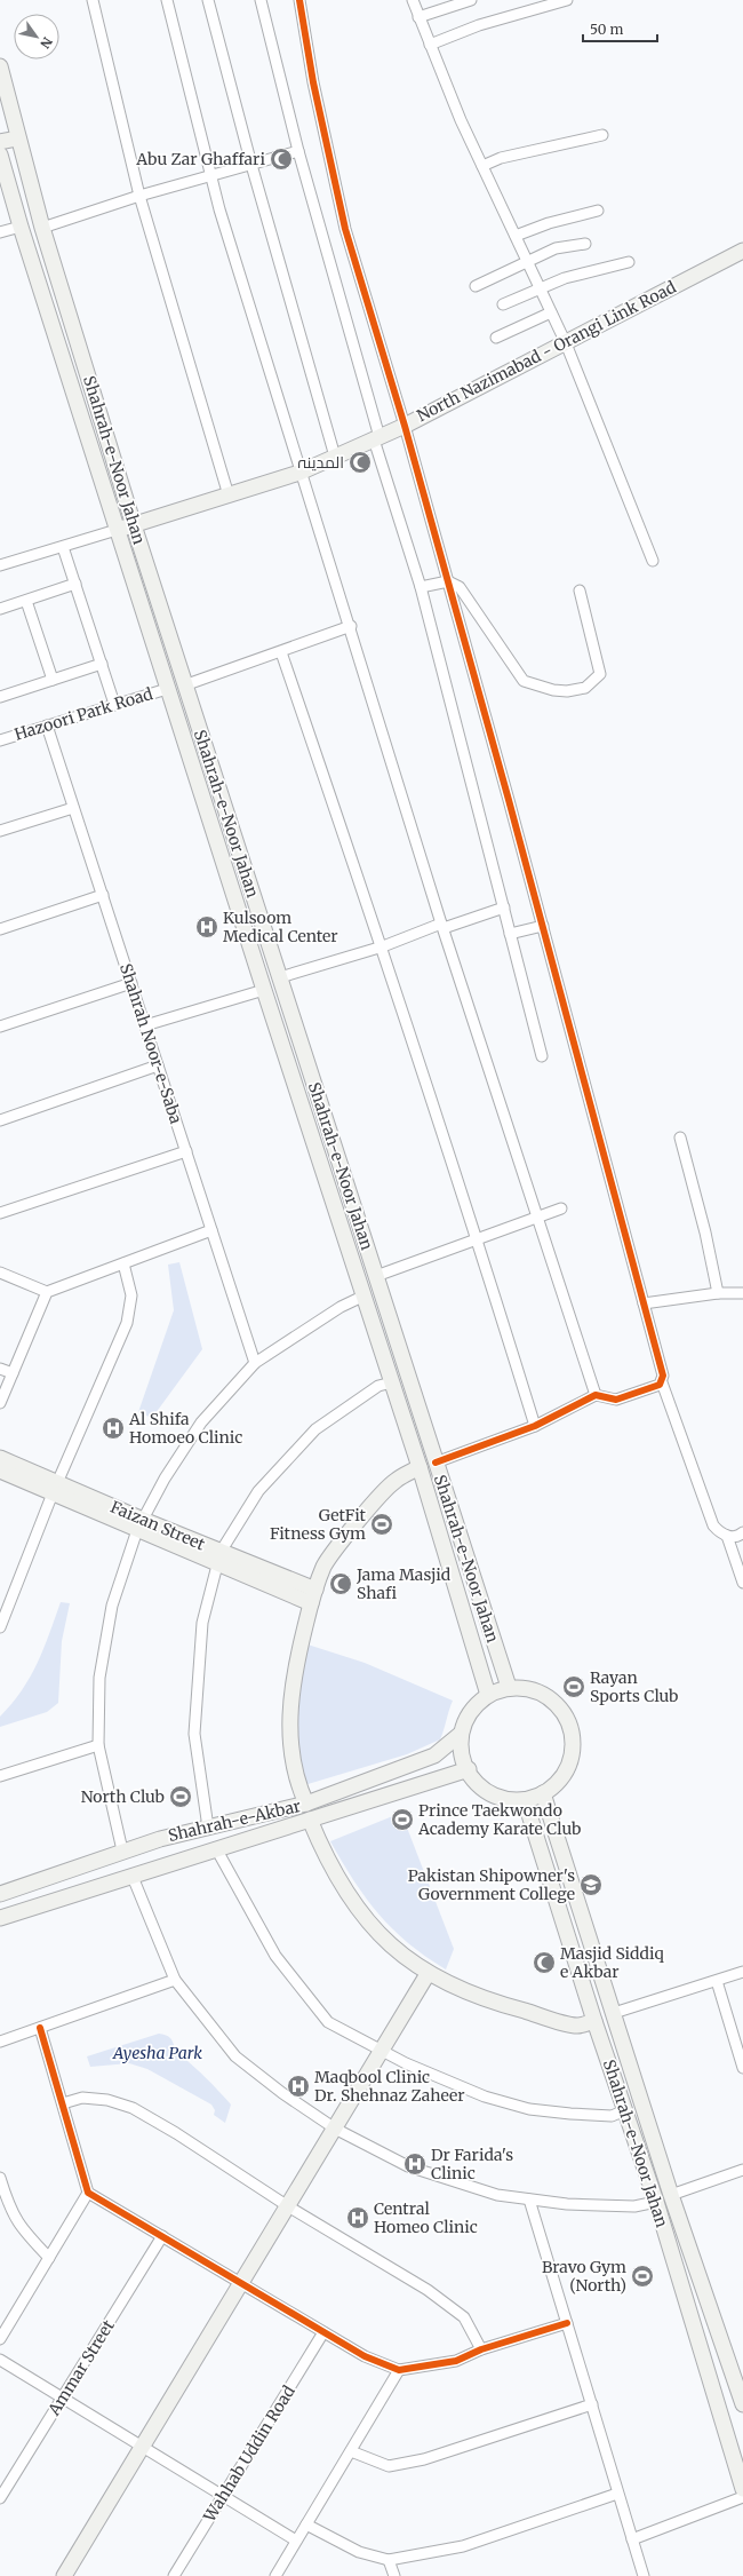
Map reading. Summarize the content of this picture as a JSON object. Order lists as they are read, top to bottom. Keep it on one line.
{"streets":{"main road":["North Nazimabad - Orangi Link Road","Shahrah-e-Noor Jahan","Faizan Street","Shahrah-e-Akbar"],"street":["Hazoori Park Road","Shahrah Noor-e-Saba","Ammar Street","Wahhab Uddin Road"]},"crossings":[["North Nazimabad - Orangi Link Road","Shahrah-e-Noor Jahan"],["Shahrah-e-Noor Jahan","Hazoori Park Road"],["Shahrah-e-Noor Jahan","Shahrah-e-Akbar"],["Hazoori Park Road","Shahrah Noor-e-Saba"]],"parks":["Ayesha Park"],"places":{"mosque":["Abu Zar Ghaffari","المدینہ","Jama Masjid Shafi","Masjid Siddiq e Akbar"],"hospital":["Kulsoom Medical Center","Al Shifa Homoeo Clinic","Maqbool Clinic Dr. Shehnaz Zaheer","Dr Farida's Clinic","Central Homeo Clinic"],"sports":["GetFit Fitness Gym","Rayan Sports Club","North Club","Prince Taekwondo Academy Karate Club","Bravo Gym (North)"],"school or university":["Pakistan Shipowner's Government College"]},"scale_bar":"50 m","north":"bottom right"}
